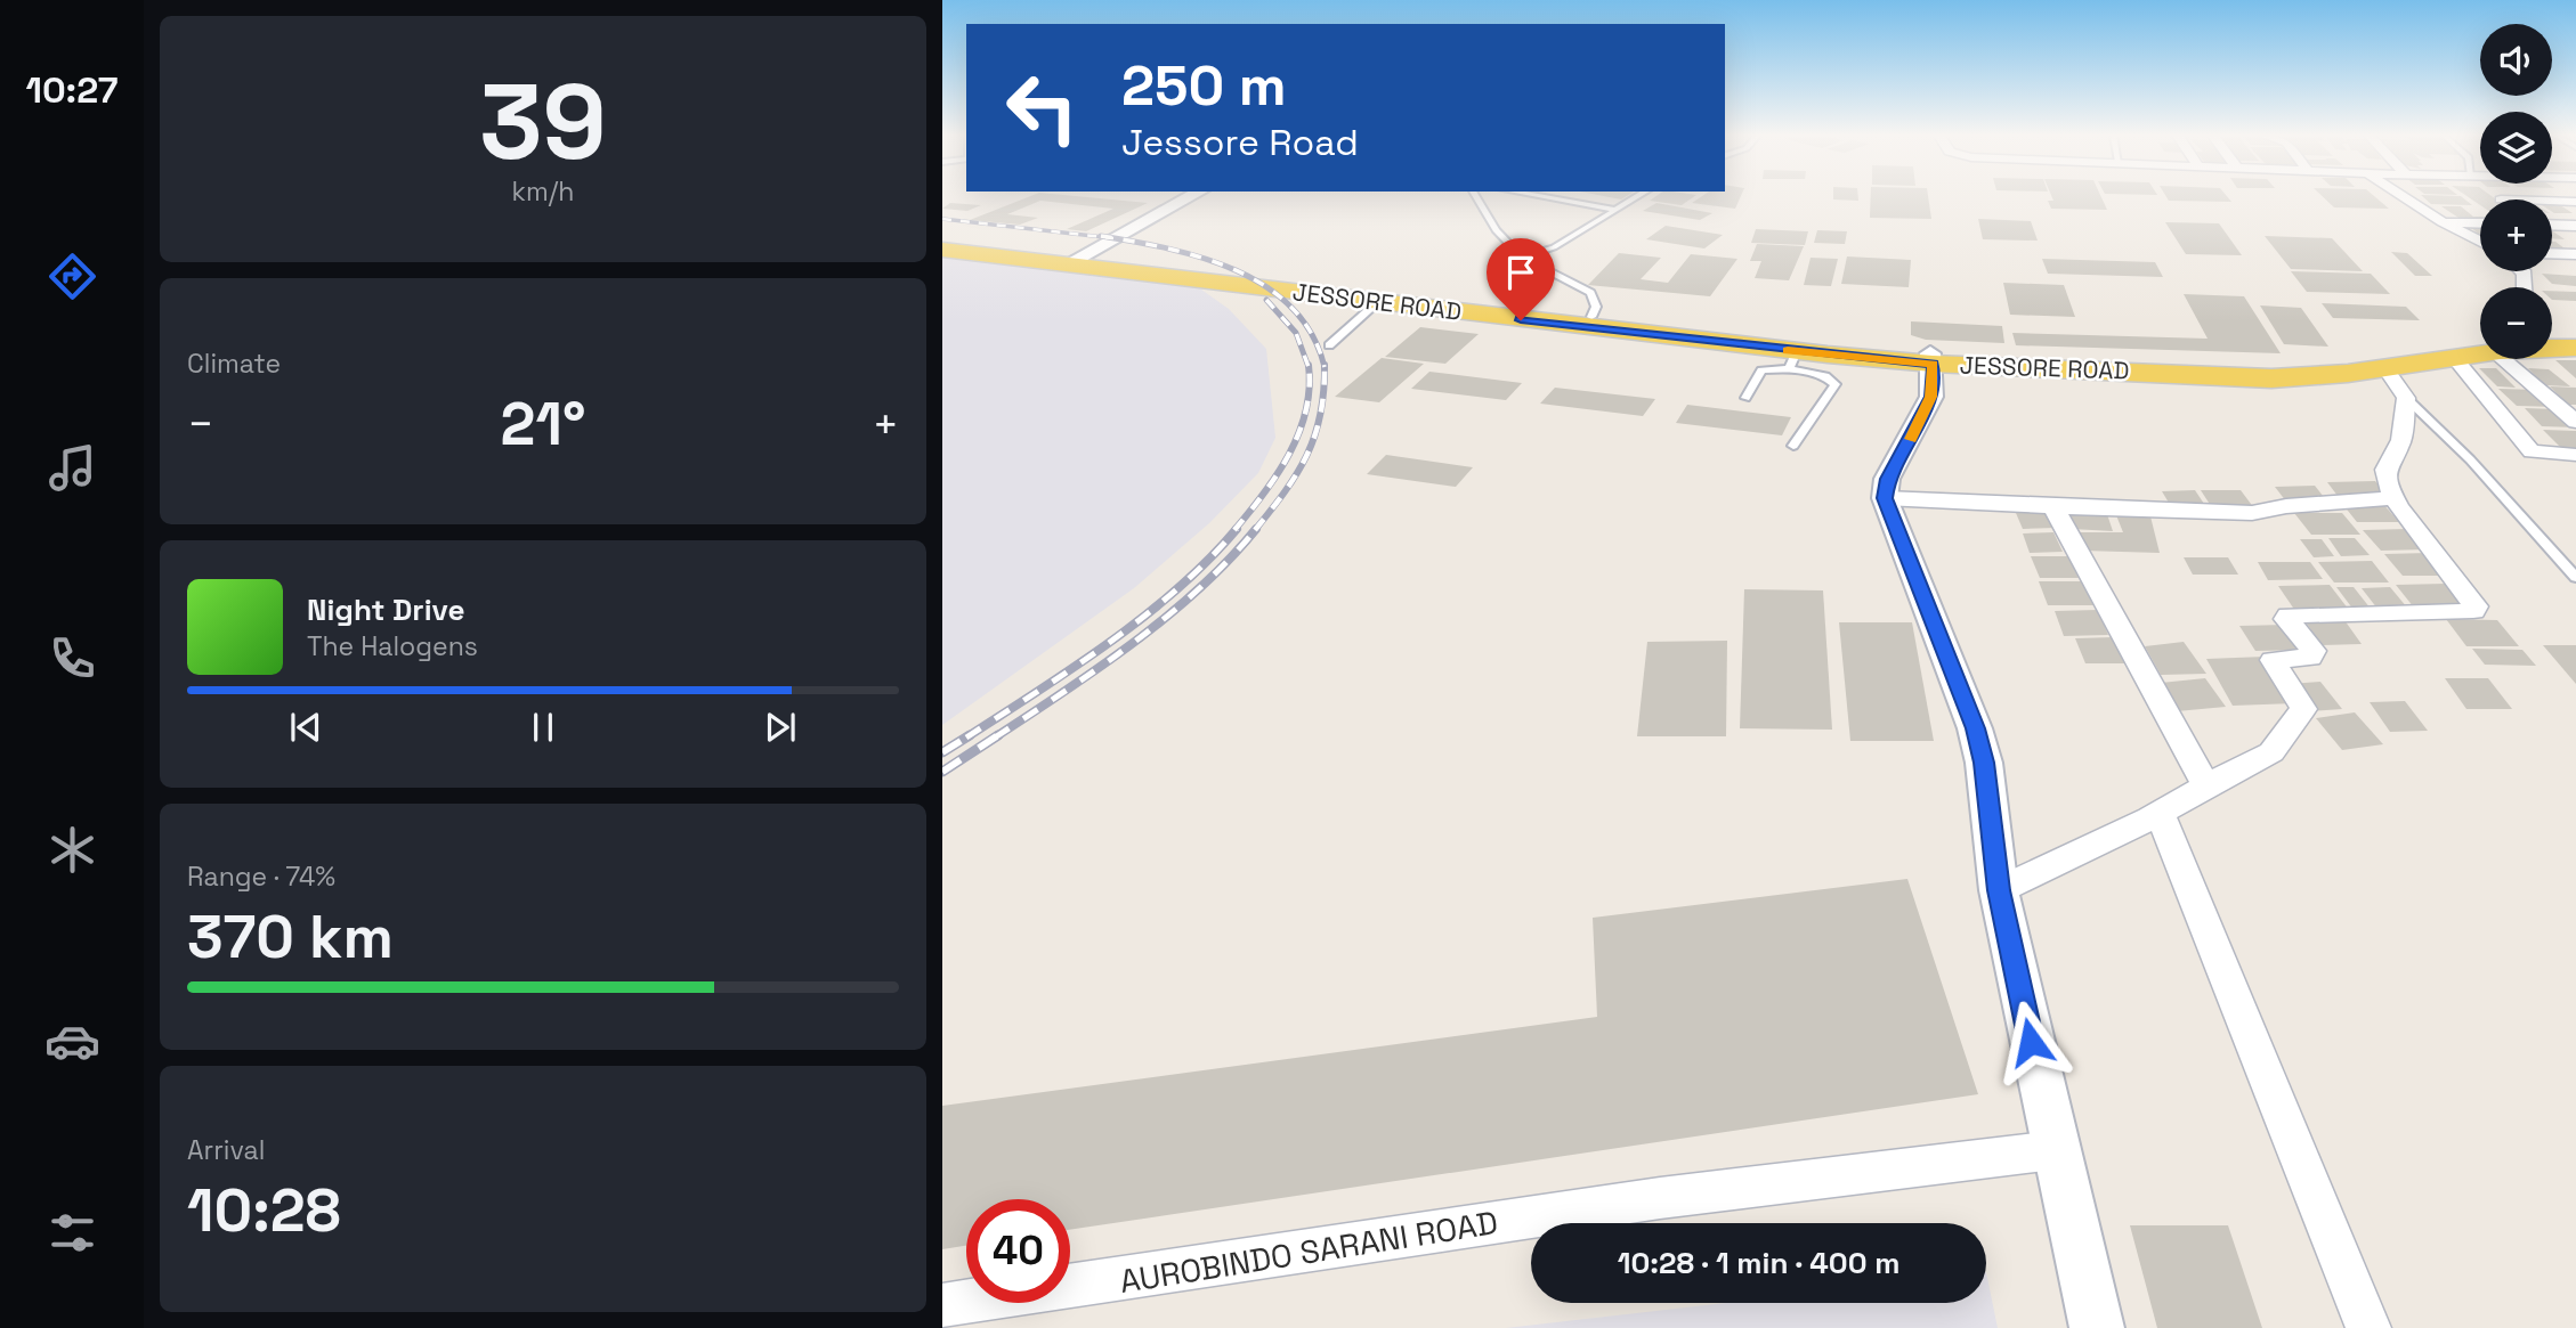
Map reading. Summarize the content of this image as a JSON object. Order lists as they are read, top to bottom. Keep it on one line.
{"streets":{"main road":["JESSORE ROAD"],"street":["AUROBINDO SARANI ROAD"]},"page":{"tabs":"10:27","tile":[["39","km/h"],"Climate",["Range · 74%","370 km"],["Arrival","10:28"]],"map_buttons":["+","−"],"turn":["250 m","Jessore Road"],"heat":["−","21°","+"],"song":["Night Drive","The Halogens"],"limit":"40","trip":"10:28 · 1 min · 400 m"}}
